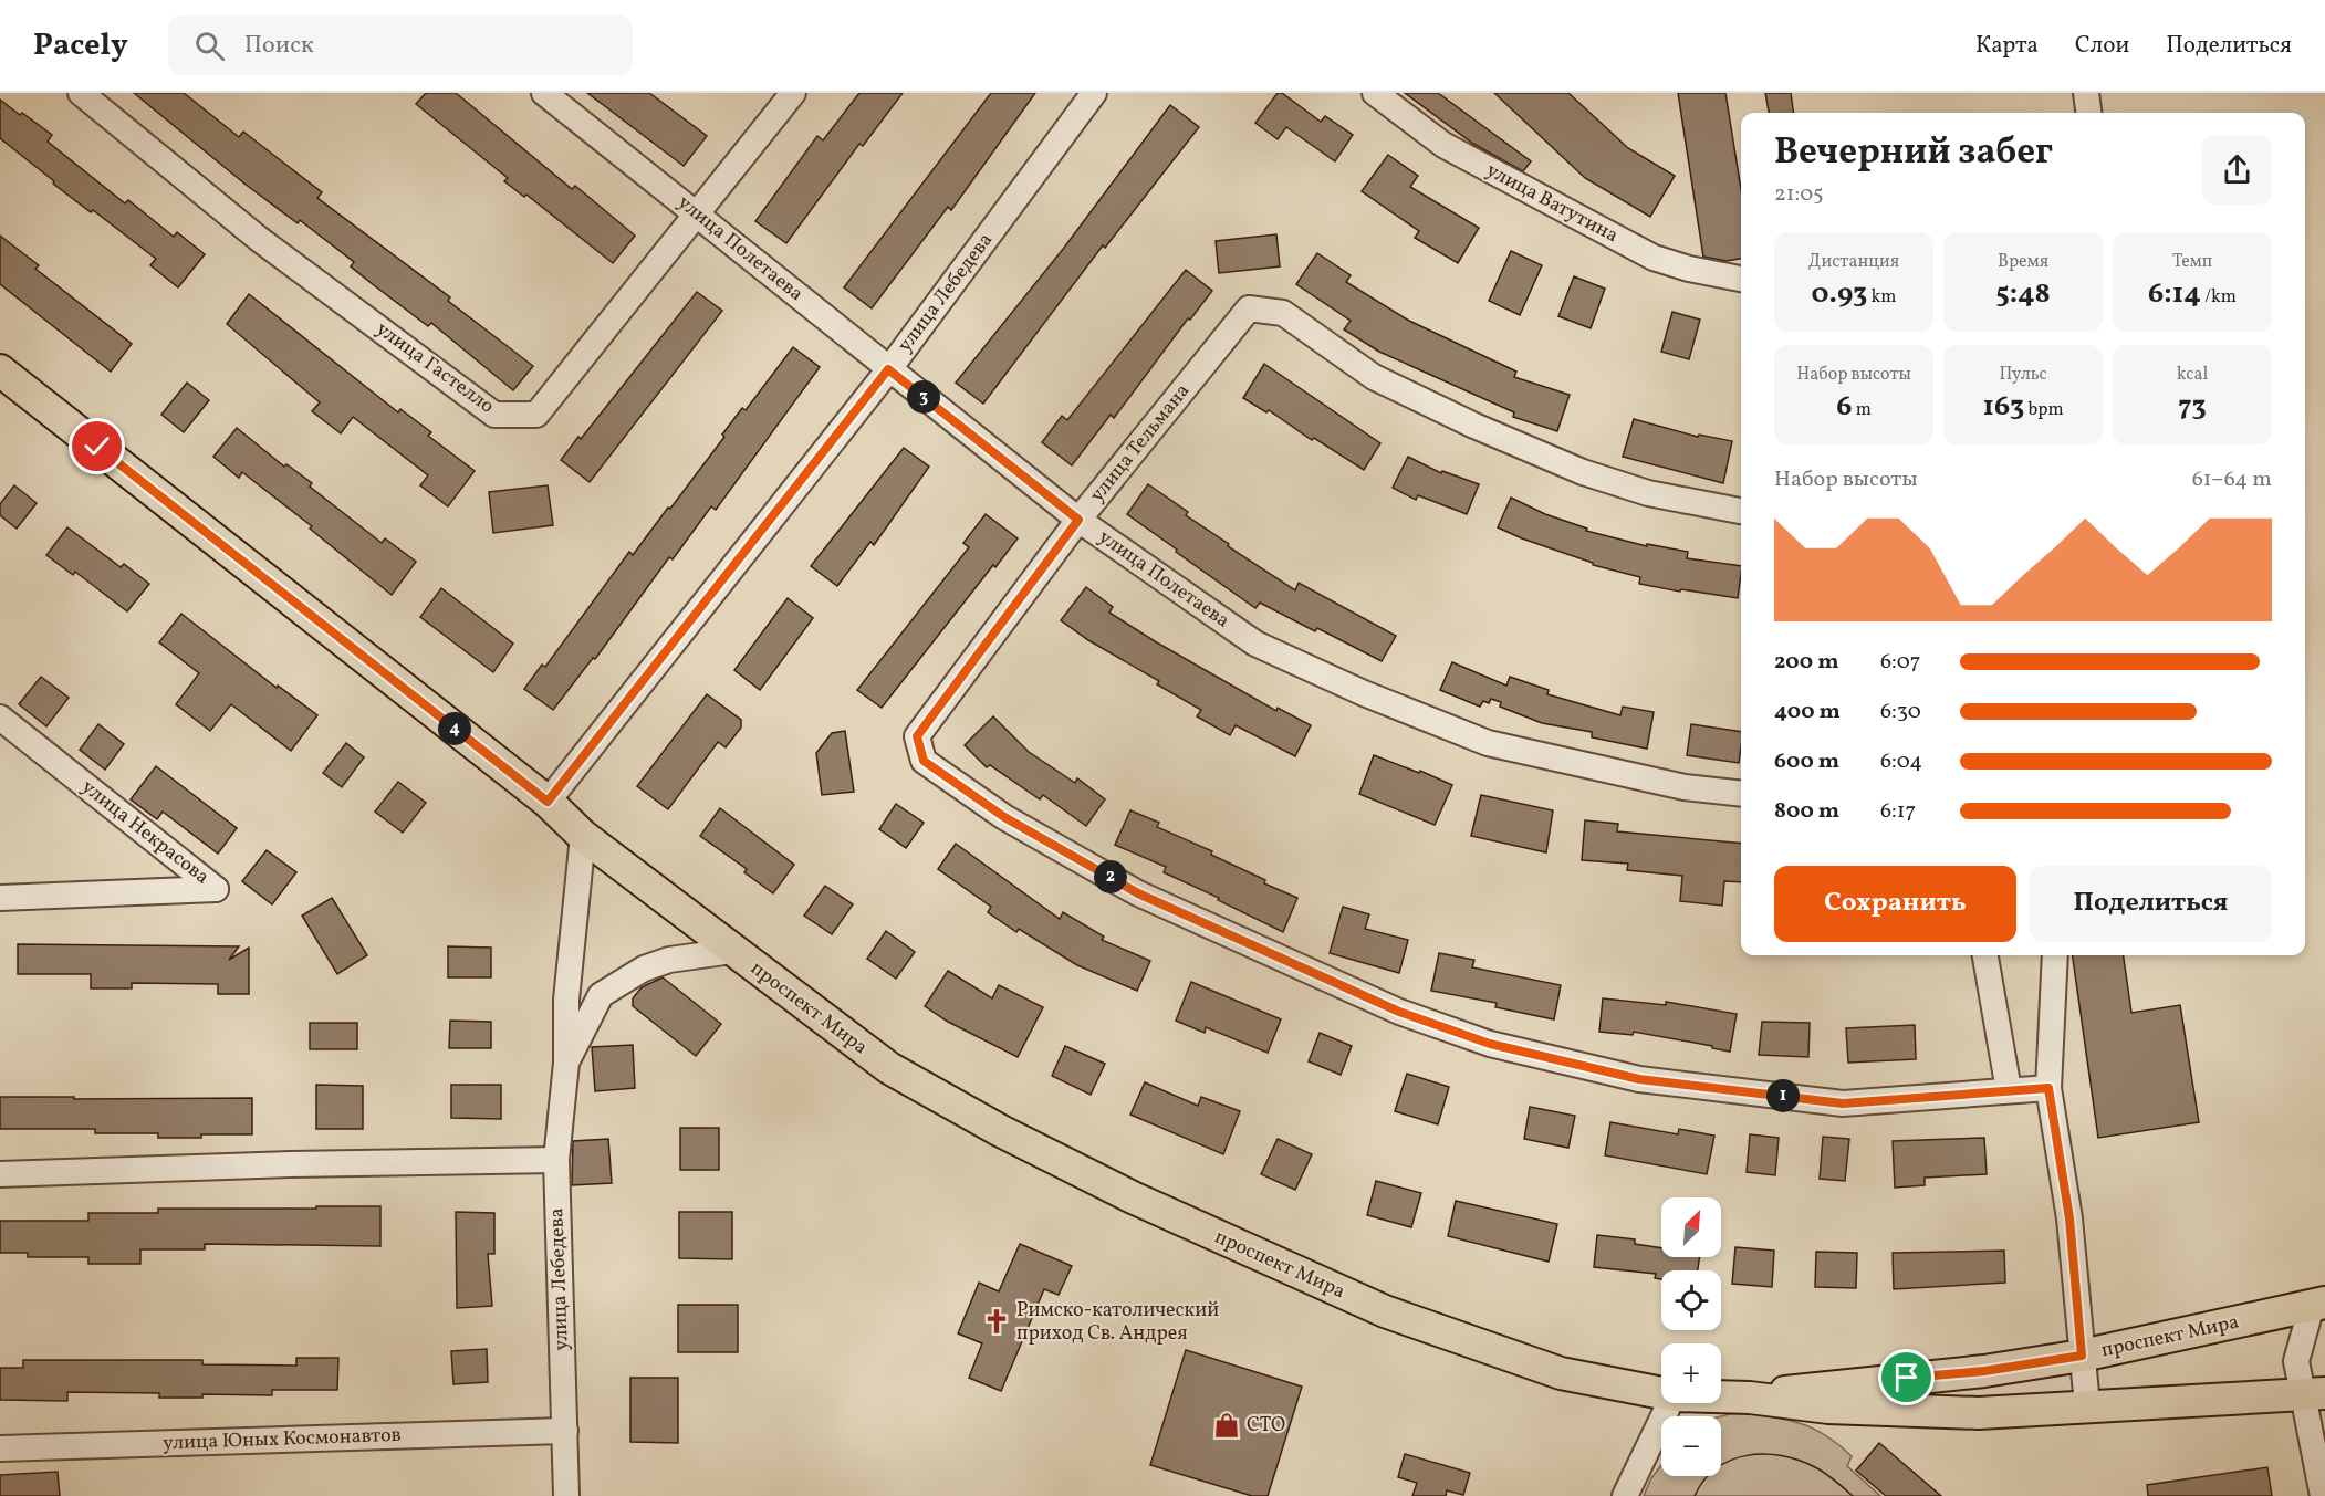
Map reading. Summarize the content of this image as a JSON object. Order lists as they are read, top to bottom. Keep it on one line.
{"streets":{"main road":["проспект Мира"],"street":["улица Ватутина","улица Полетаева","улица Лебедева","улица Гастелло","улица Тельмана","улица Некрасова","улица Юных Космонавтов"]},"crossings":[["улица Полетаева","улица Лебедева"],["улица Полетаева","улица Гастелло"],["улица Полетаева","улица Тельмана"],["улица Лебедева","проспект Мира"],["улица Лебедева","улица Юных Космонавтов"]],"places":{"church":["Римско-католический приход Св. Андрея"],"shop":["СТО"]},"north":"top right","page":{"header":"Pacely","search":"Поиск","nav":["Карта","Слои","Поделиться"],"heading":["Вечерний забег","21:05"],"stats":[["Дистанция","0.93 km"],["Время","5:48"],["Темп","6:14 /km"],["Набор высоты","6 m"],["Пульс","163 bpm"],["kcal","73"]],"pins":["3","4","2","1"],"chart":["Набор высоты","61–64 m"],"list":[{"name":"200 m","note":"6:07"},{"name":"400 m","note":"6:30"},{"name":"600 m","note":"6:04"},{"name":"800 m","note":"6:17"}],"buttons":["Сохранить","Поделиться"],"map_buttons":["+","−"]}}
